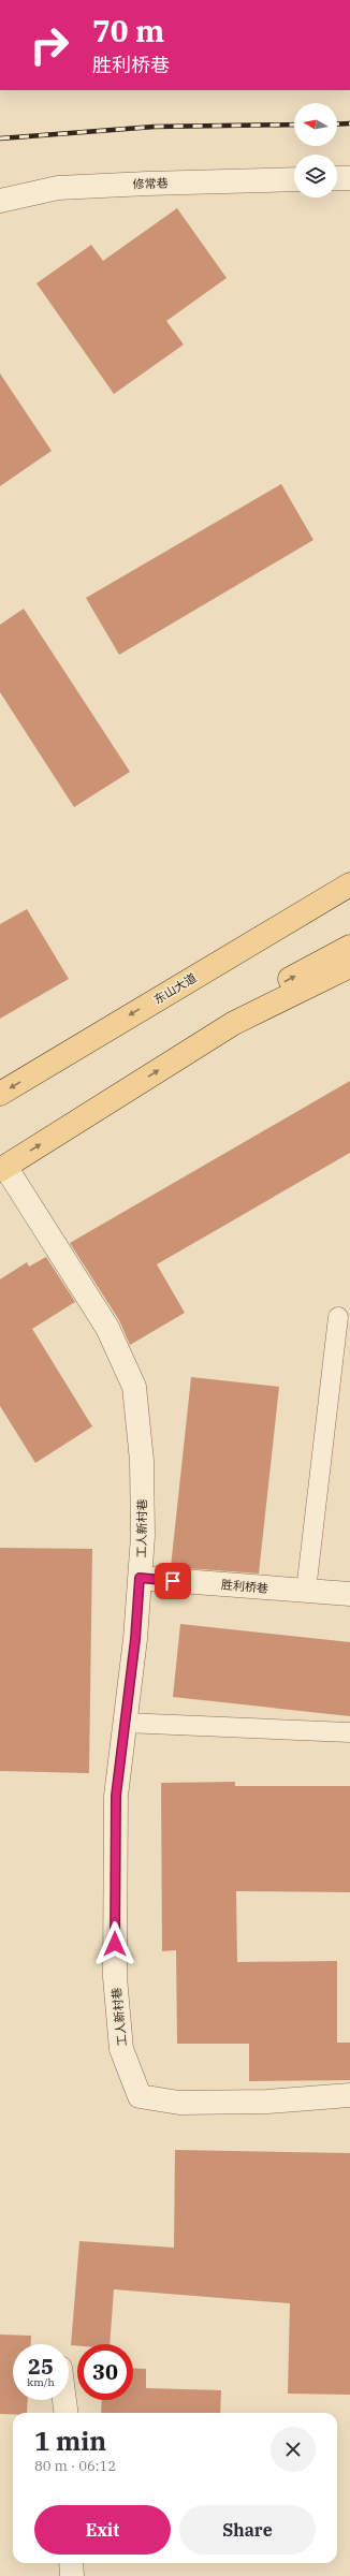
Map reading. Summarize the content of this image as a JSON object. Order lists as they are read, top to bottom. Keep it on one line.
{"streets":{"main road":["东山大道"],"street":["修常巷","工人新村巷","胜利桥巷"]},"crossings":[["工人新村巷","胜利桥巷"]],"north":"left","page":{"turn":["70 m","胜利桥巷"],"speed":"25 km/h","limit":"30","heading":["1 min","80 m · 06:12"],"buttons":["Exit","Share"]}}
